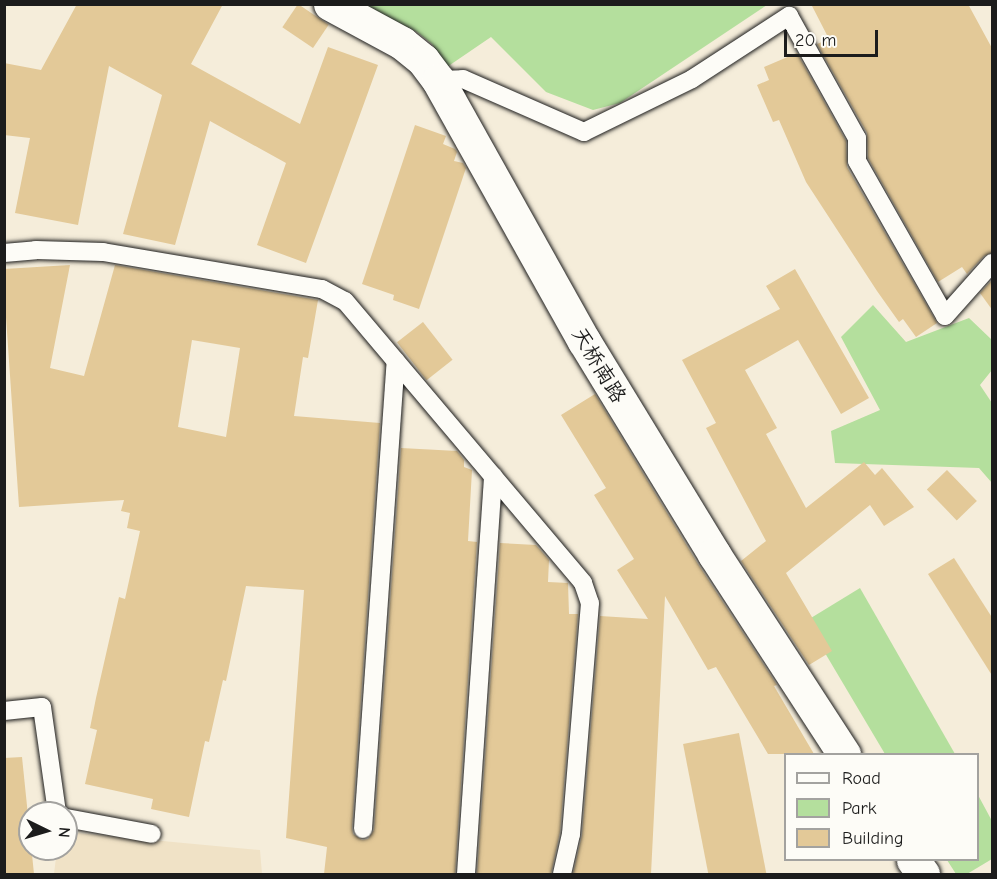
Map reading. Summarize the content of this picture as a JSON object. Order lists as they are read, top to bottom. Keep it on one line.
{"streets":{"street":["天桥南路"]},"legend":["Road","Park","Building"],"scale_bar":"20 m","north":"right"}
